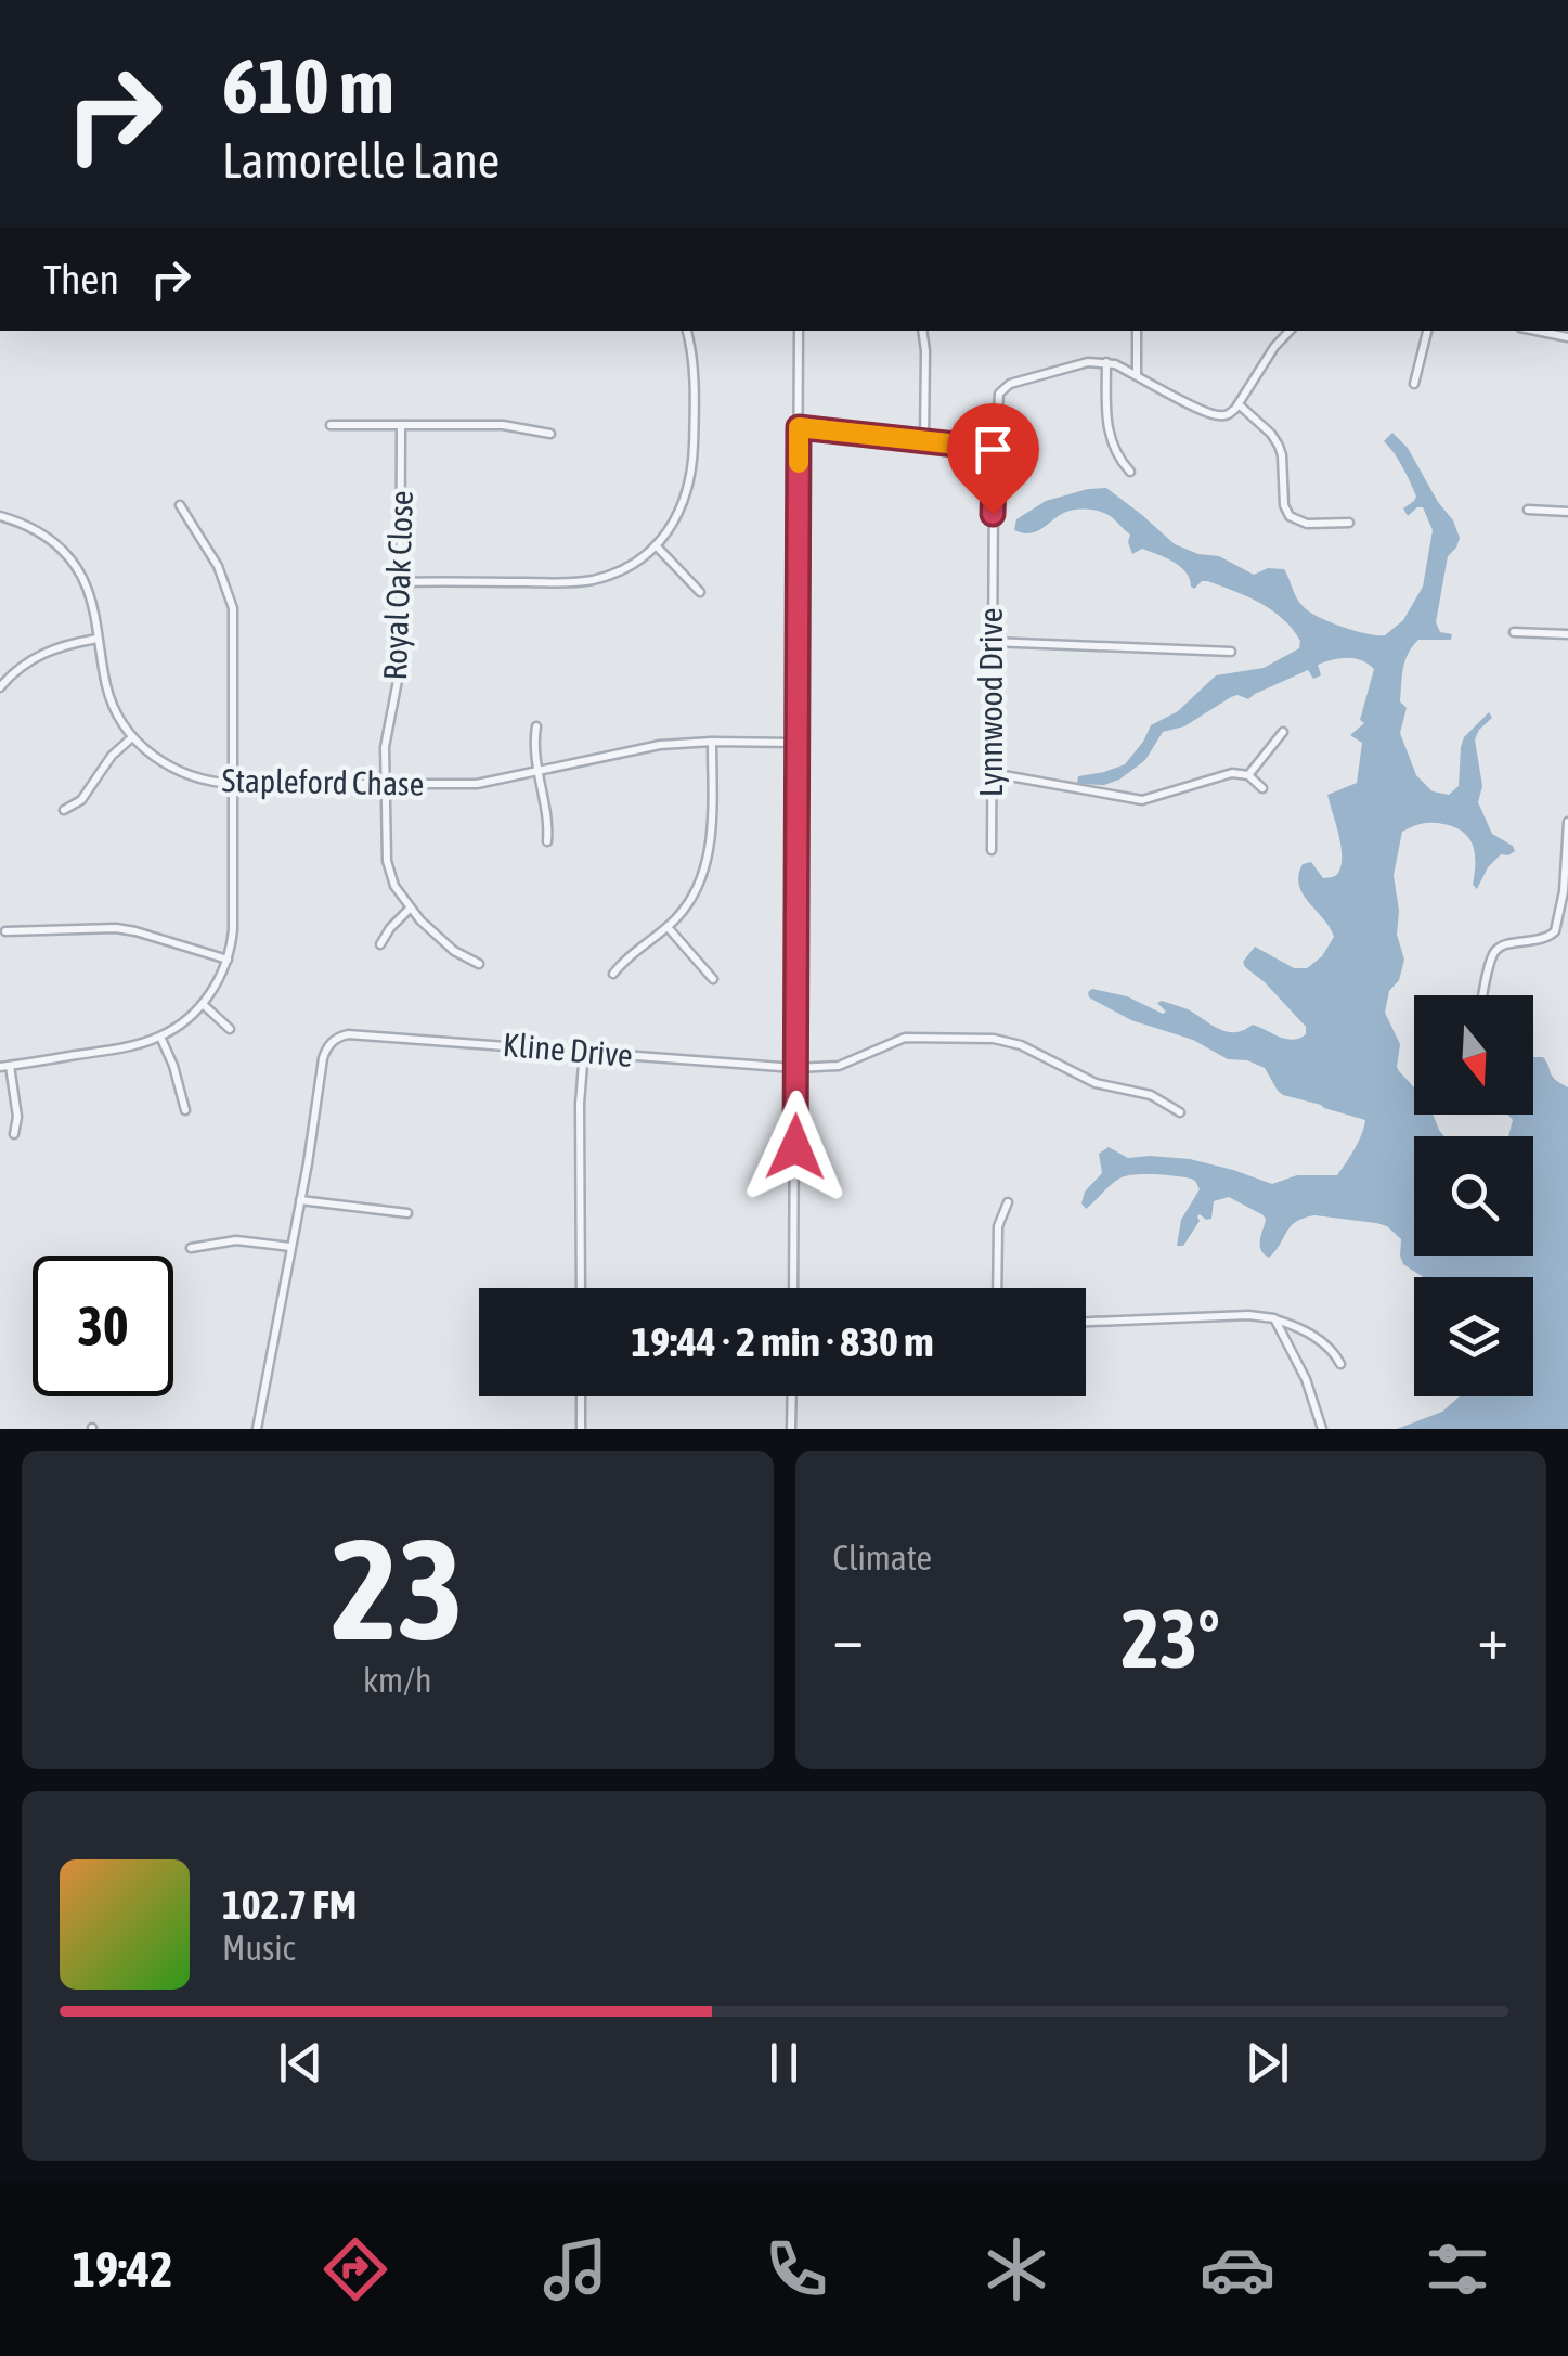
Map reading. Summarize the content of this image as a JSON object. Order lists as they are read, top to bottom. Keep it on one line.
{"streets":{"street":["Royal Oak Close","Lynnwood Drive","Stapleford Chase","Kline Drive"]},"crossings":[["Royal Oak Close","Stapleford Chase"]],"north":"bottom","page":{"turn":["610 m","Lamorelle Lane"],"then":"Then","limit":"30","trip":"19:44 · 2 min · 830 m","tile":[["23","km/h"],"Climate"],"heat":["−","23°","+"],"song":["102.7 FM","Music"],"tabs":"19:42"}}
